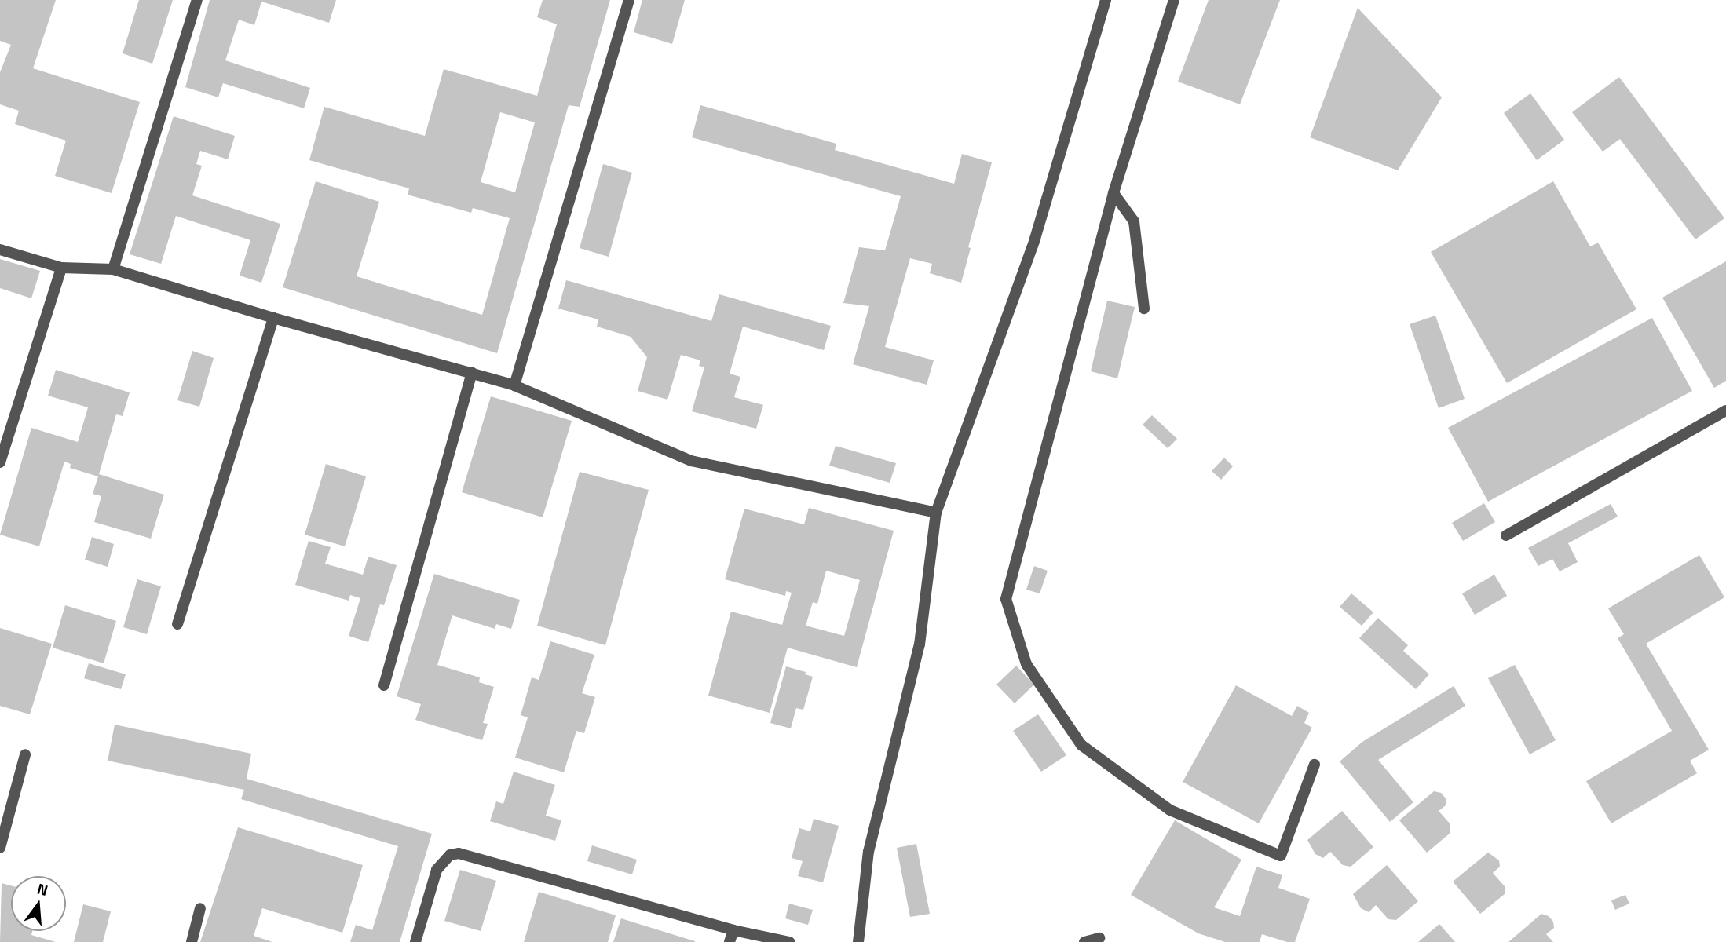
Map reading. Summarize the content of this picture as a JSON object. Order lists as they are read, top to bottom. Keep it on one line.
{"north":"top"}
